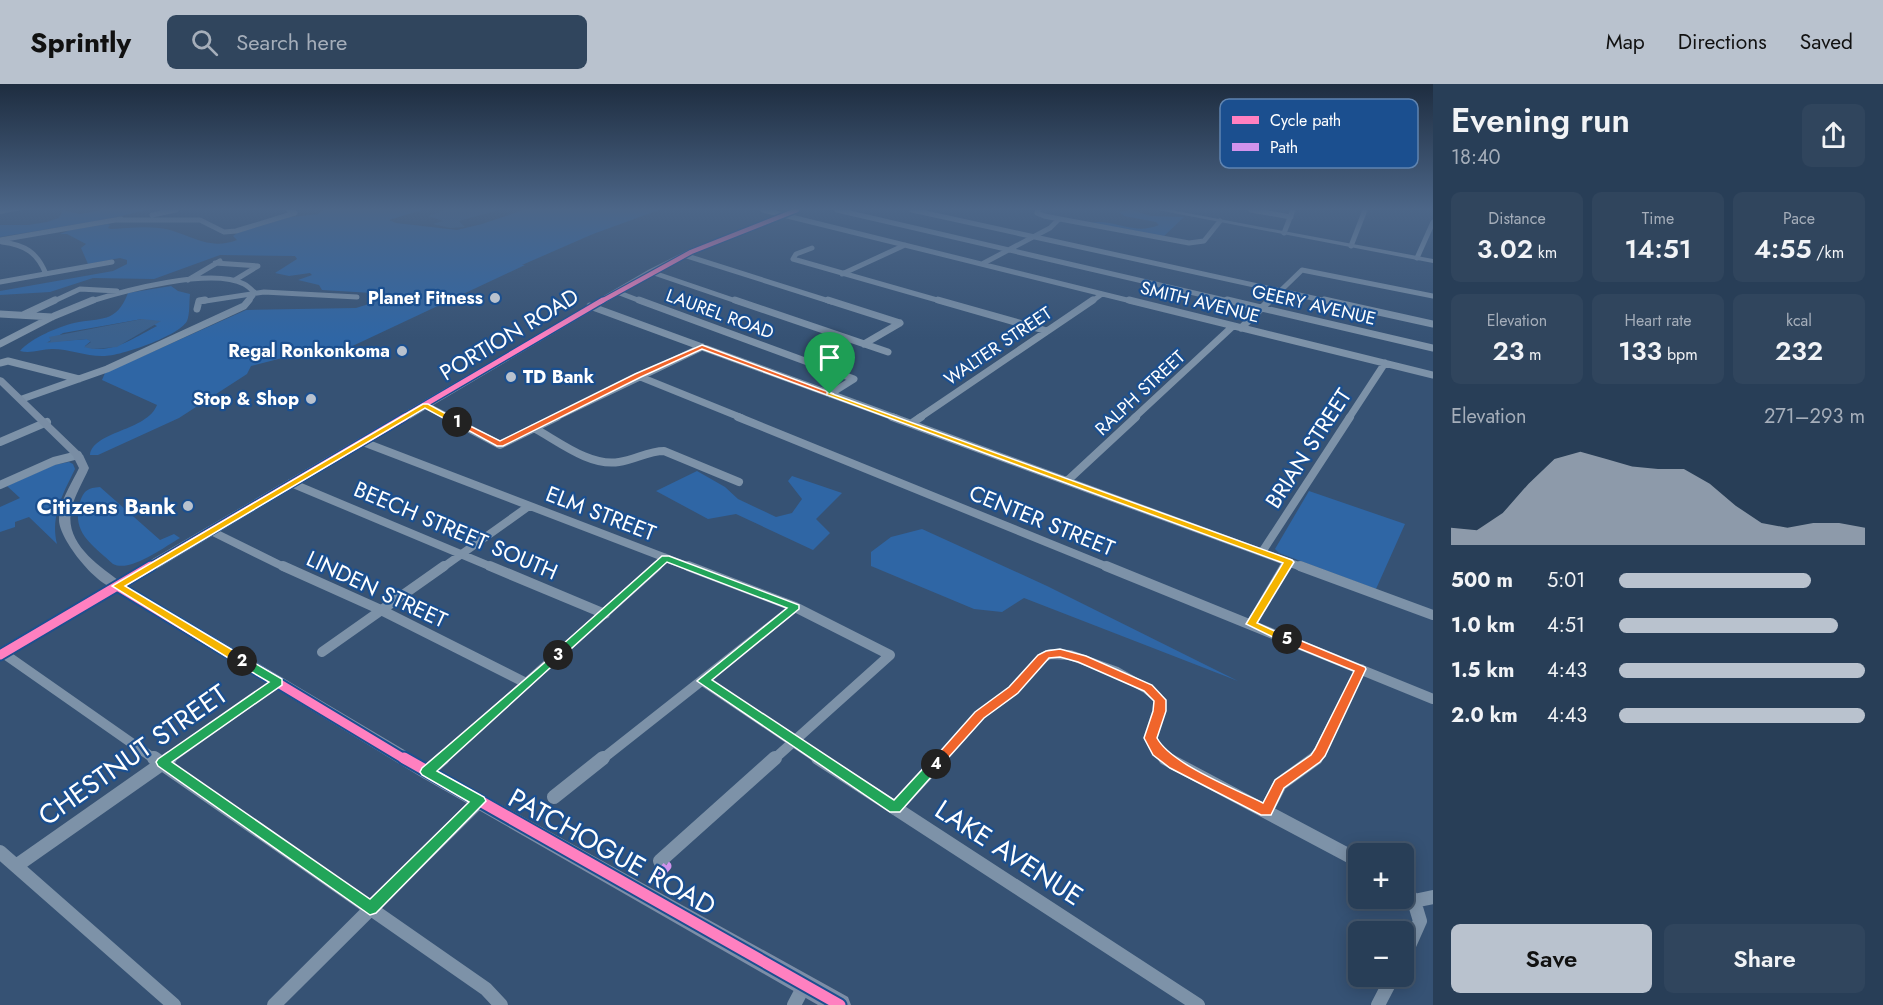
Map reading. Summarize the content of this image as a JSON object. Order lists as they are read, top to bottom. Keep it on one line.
{"streets":{"main road":["PORTION ROAD","PATCHOGUE ROAD"],"street":["SMITH AVENUE","GEERY AVENUE","LAUREL ROAD","WALTER STREET","RALPH STREET","BRIAN STREET","ELM STREET","CENTER STREET","BEECH STREET SOUTH","LINDEN STREET","CHESTNUT STREET","LAKE AVENUE"]},"crossings":[["SMITH AVENUE","WALTER STREET"],["SMITH AVENUE","RALPH STREET"],["SMITH AVENUE","BRIAN STREET"],["GEERY AVENUE","RALPH STREET"],["LAUREL ROAD","PORTION ROAD"],["PORTION ROAD","ELM STREET"],["PORTION ROAD","BEECH STREET SOUTH"],["PORTION ROAD","LINDEN STREET"],["PORTION ROAD","PATCHOGUE ROAD"],["ELM STREET","LAKE AVENUE"],["CHESTNUT STREET","PATCHOGUE ROAD"]],"places":["Planet Fitness","Regal Ronkonkoma","TD Bank","Stop & Shop","Citizens Bank"],"legend":["Cycle path","Path"],"page":{"header":"Sprintly","search":"Search here","nav":["Map","Directions","Saved"],"heading":["Evening run","18:40"],"stats":[["Distance","3.02 km"],["Time","14:51"],["Pace","4:55 /km"],["Elevation","23 m"],["Heart rate","133 bpm"],["kcal","232"]],"chart":["Elevation","271–293 m"],"pins":["1","5","3","2","4"],"list":[{"name":"500 m","note":"5:01"},{"name":"1.0 km","note":"4:51"},{"name":"1.5 km","note":"4:43"},{"name":"2.0 km","note":"4:43"}],"map_buttons":["+","−"],"buttons":["Save","Share"]}}
